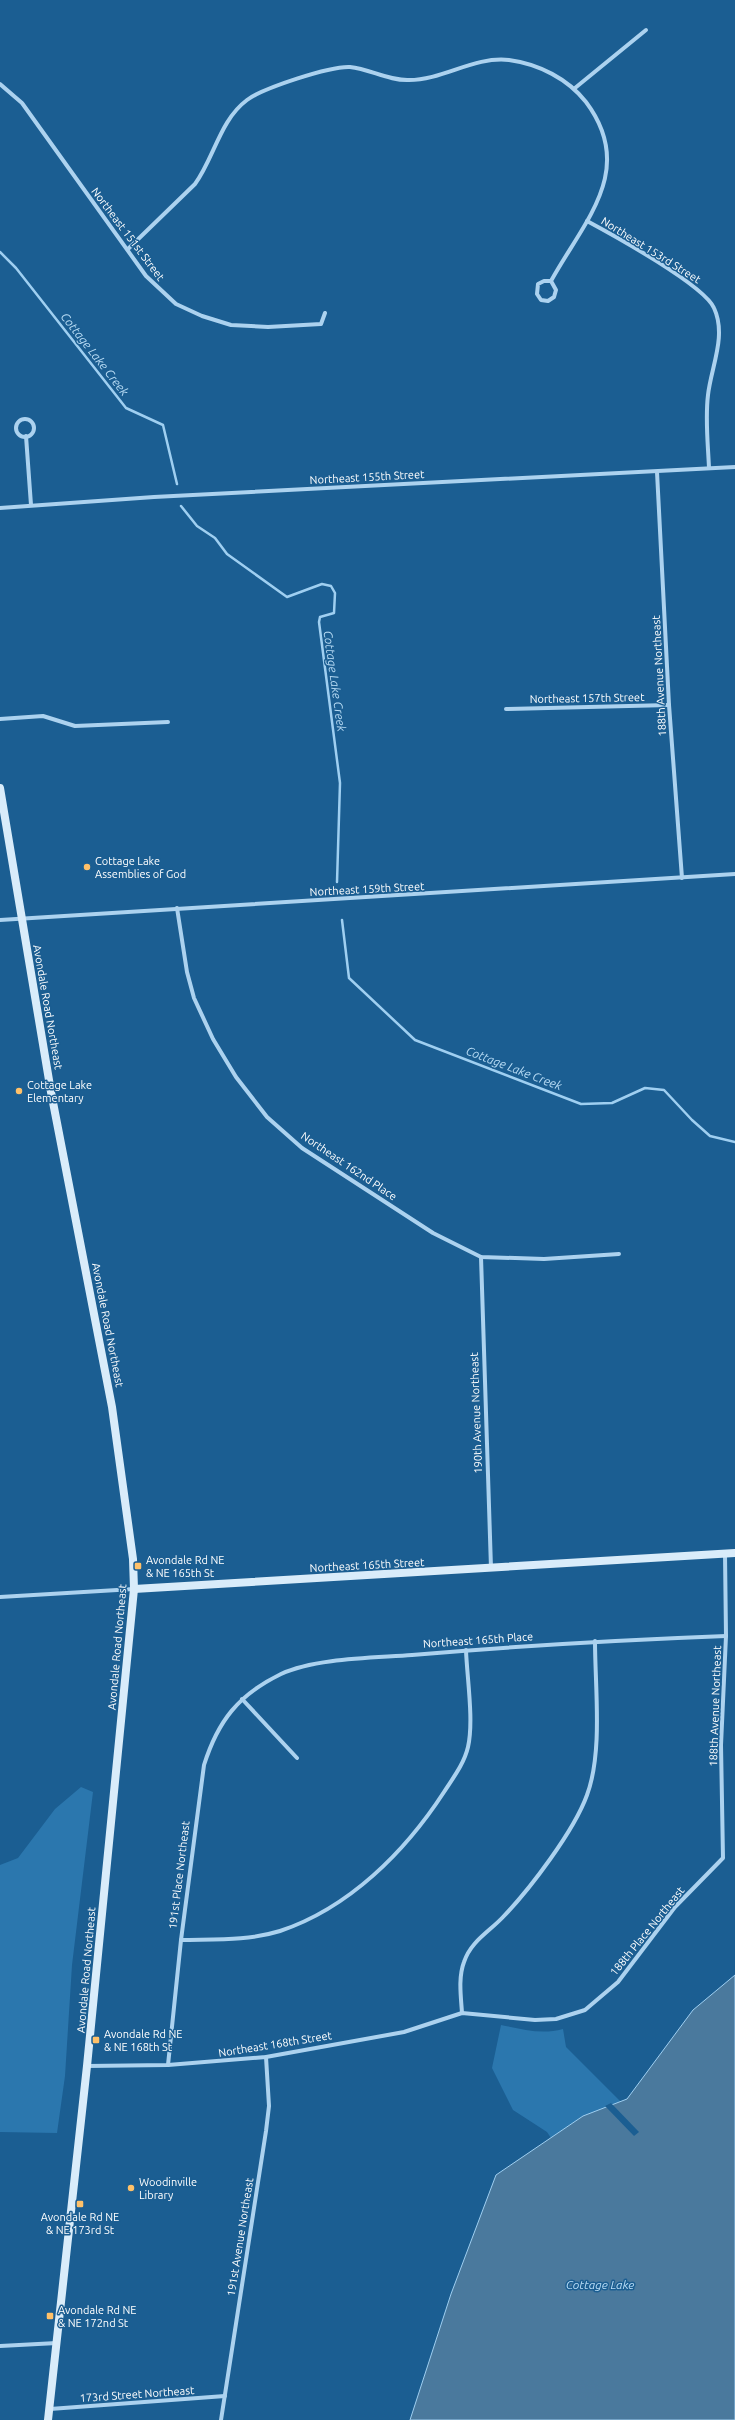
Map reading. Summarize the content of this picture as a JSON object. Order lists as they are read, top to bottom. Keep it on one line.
{"streets":{"main road":["Avondale Road Northeast","Northeast 165th Street"],"street":["Northeast 151st Street","Northeast 153rd Street","Northeast 155th Street","188th Avenue Northeast","Northeast 157th Street","Northeast 159th Street","Northeast 162nd Place","190th Avenue Northeast","Northeast 165th Place","191st Place Northeast","188th Place Northeast","Northeast 168th Street","191st Avenue Northeast","173rd Street Northeast"]},"crossings":[["Northeast 153rd Street","Northeast 155th Street"],["Northeast 155th Street","188th Avenue Northeast"],["188th Avenue Northeast","Northeast 157th Street"],["188th Avenue Northeast","Northeast 159th Street"],["188th Avenue Northeast","Northeast 165th Street"],["188th Avenue Northeast","Northeast 165th Place"],["188th Avenue Northeast","188th Place Northeast"],["Northeast 159th Street","Avondale Road Northeast"],["Northeast 159th Street","Northeast 162nd Place"],["Avondale Road Northeast","Northeast 165th Street"],["Avondale Road Northeast","Northeast 168th Street"],["Avondale Road Northeast","173rd Street Northeast"],["Northeast 162nd Place","190th Avenue Northeast"],["190th Avenue Northeast","Northeast 165th Street"],["Northeast 165th Place","191st Place Northeast"],["191st Place Northeast","Northeast 168th Street"],["188th Place Northeast","Northeast 168th Street"],["Northeast 168th Street","191st Avenue Northeast"],["191st Avenue Northeast","173rd Street Northeast"]],"water":["Cottage Lake Creek","Cottage Lake"],"places":{"other":["Cottage Lake Assemblies of God","Cottage Lake Elementary","Woodinville Library"],"transit":["Avondale Rd NE & NE 165th St","Avondale Rd NE & NE 168th St","Avondale Rd NE & NE 173rd St","Avondale Rd NE & NE 172nd St"]}}
